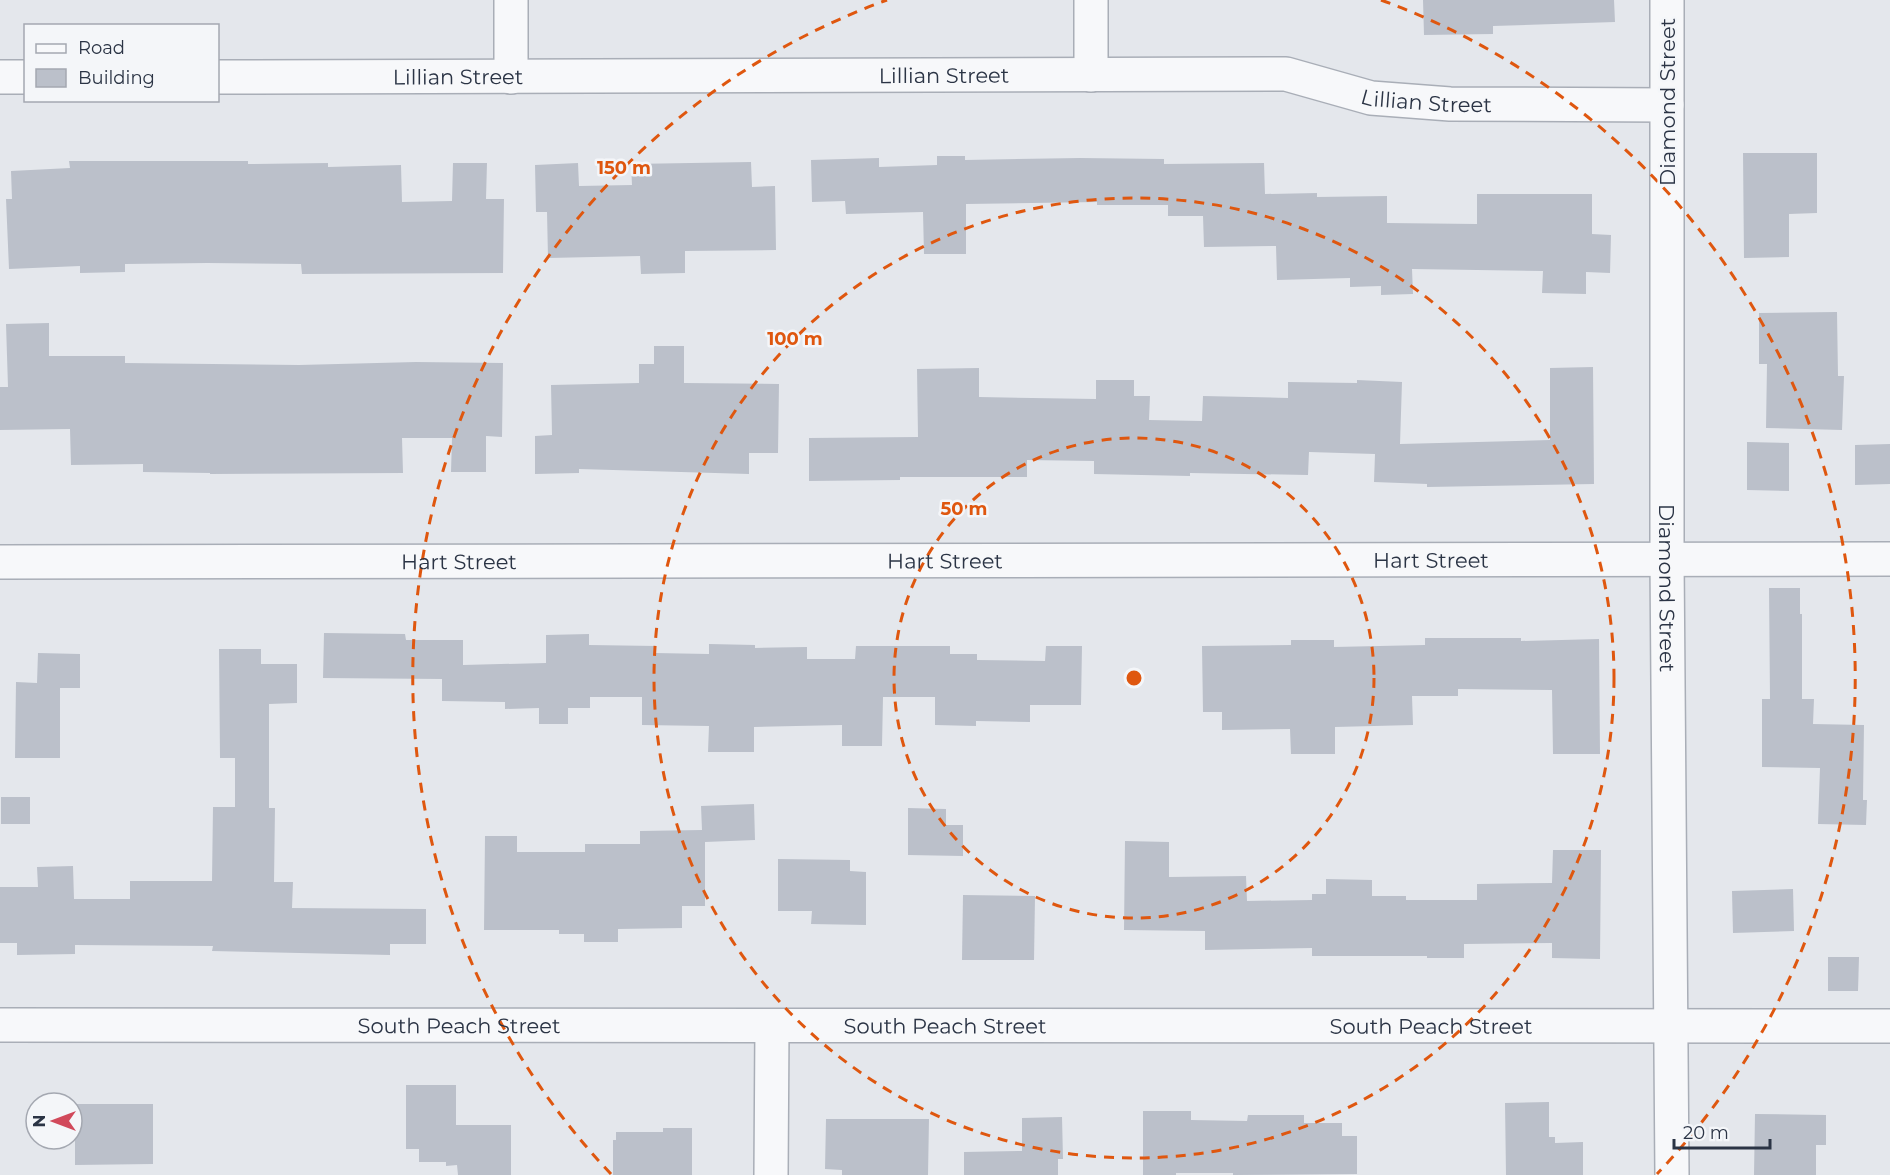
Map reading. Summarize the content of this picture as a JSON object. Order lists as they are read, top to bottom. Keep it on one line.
{"streets":{"street":["Lillian Street","Diamond Street","Hart Street","South Peach Street"]},"crossings":[["Lillian Street","Diamond Street"],["Diamond Street","Hart Street"],["Diamond Street","South Peach Street"]],"legend":["Road","Building"],"scale_bar":"20 m","north":"left","rings":["150 m","100 m","50 m"]}
